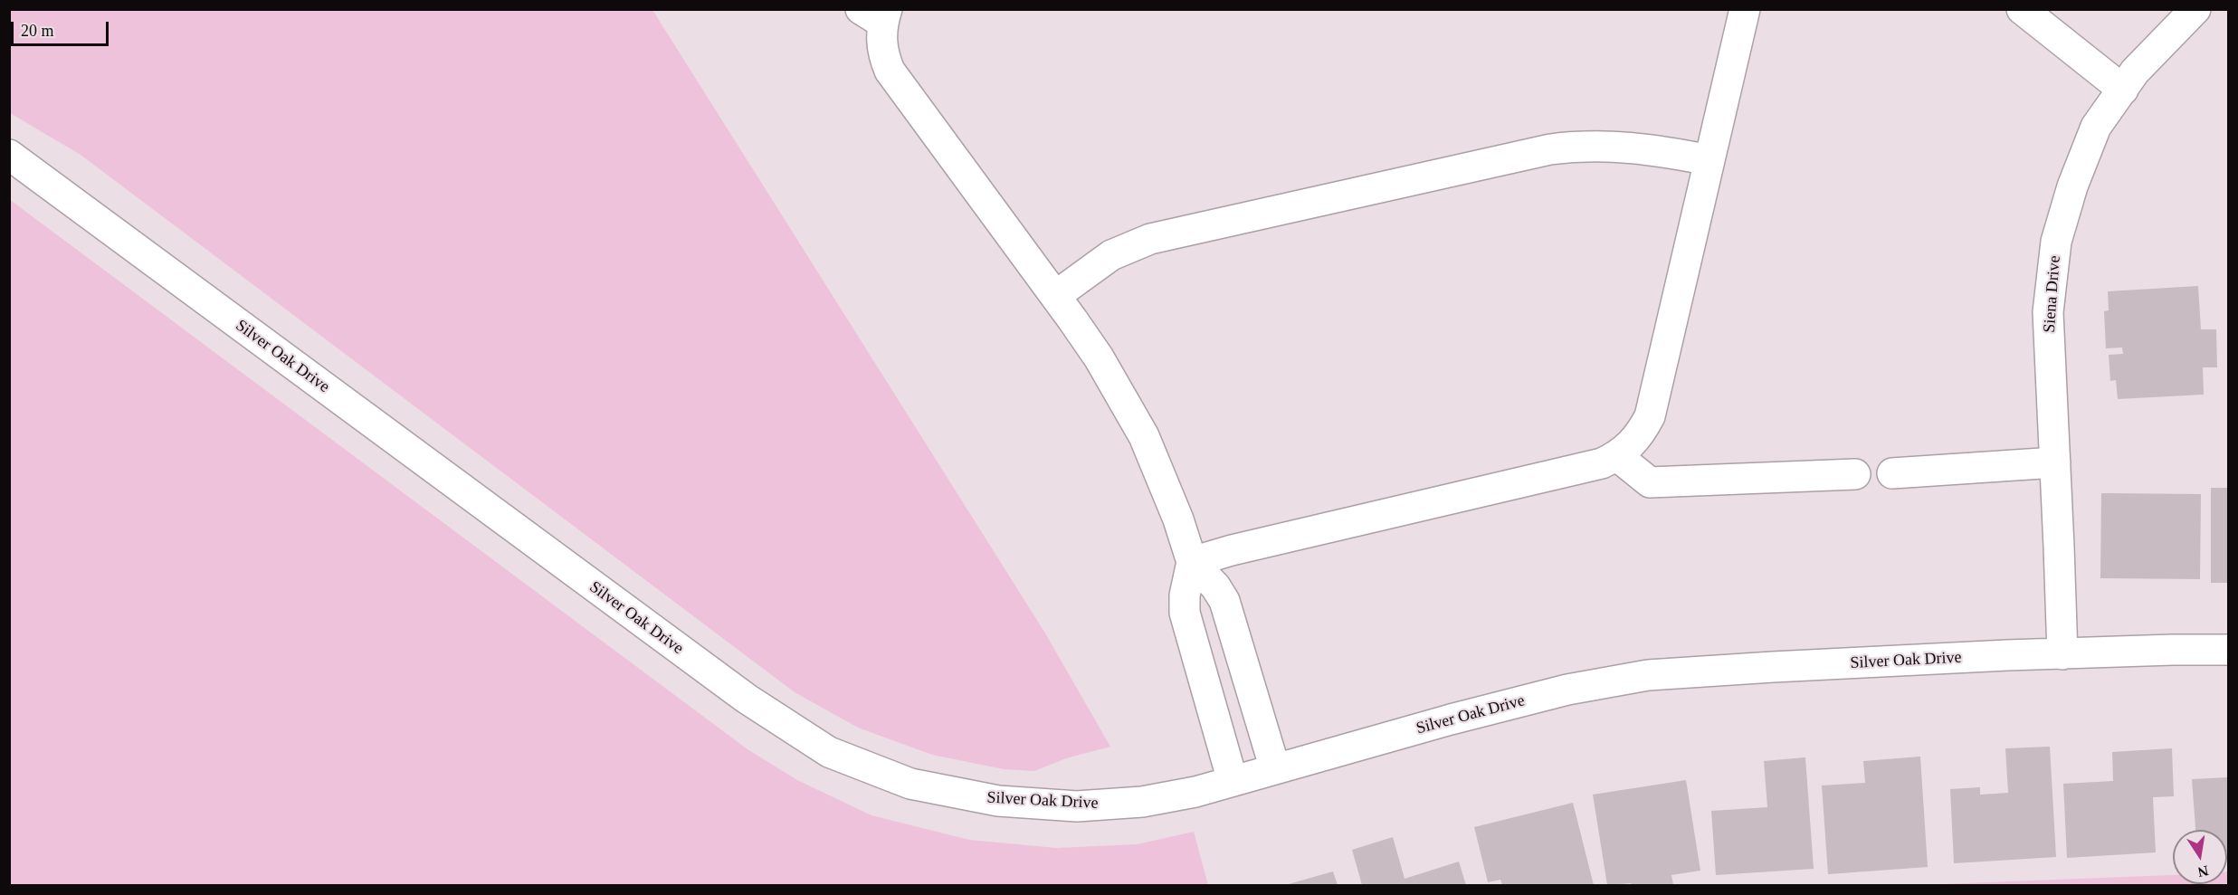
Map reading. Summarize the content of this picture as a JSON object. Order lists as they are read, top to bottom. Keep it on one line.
{"streets":{"street":["Siena Drive","Silver Oak Drive"]},"crossings":[["Siena Drive","Silver Oak Drive"]],"scale_bar":"20 m","north":"bottom"}
